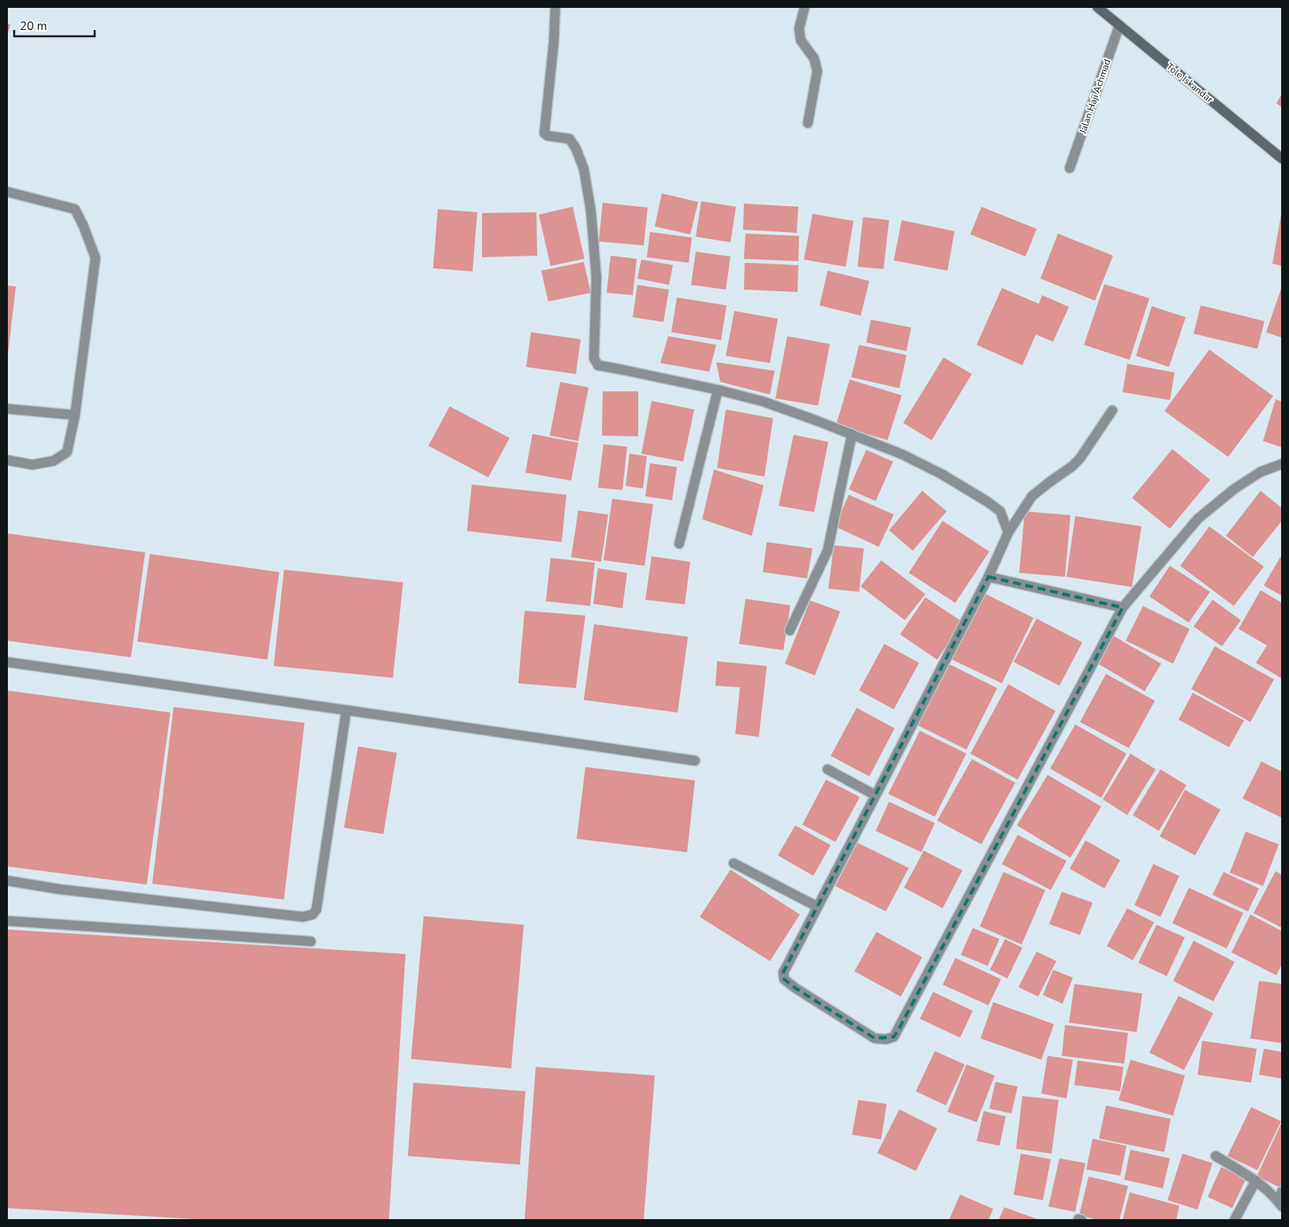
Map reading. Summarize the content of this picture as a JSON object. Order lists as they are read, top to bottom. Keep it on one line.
{"streets":{"main road":["Tole Iskandar"],"street":["Jalan Haji Achmad"]},"crossings":[["Tole Iskandar","Jalan Haji Achmad"]],"scale_bar":"20 m"}
